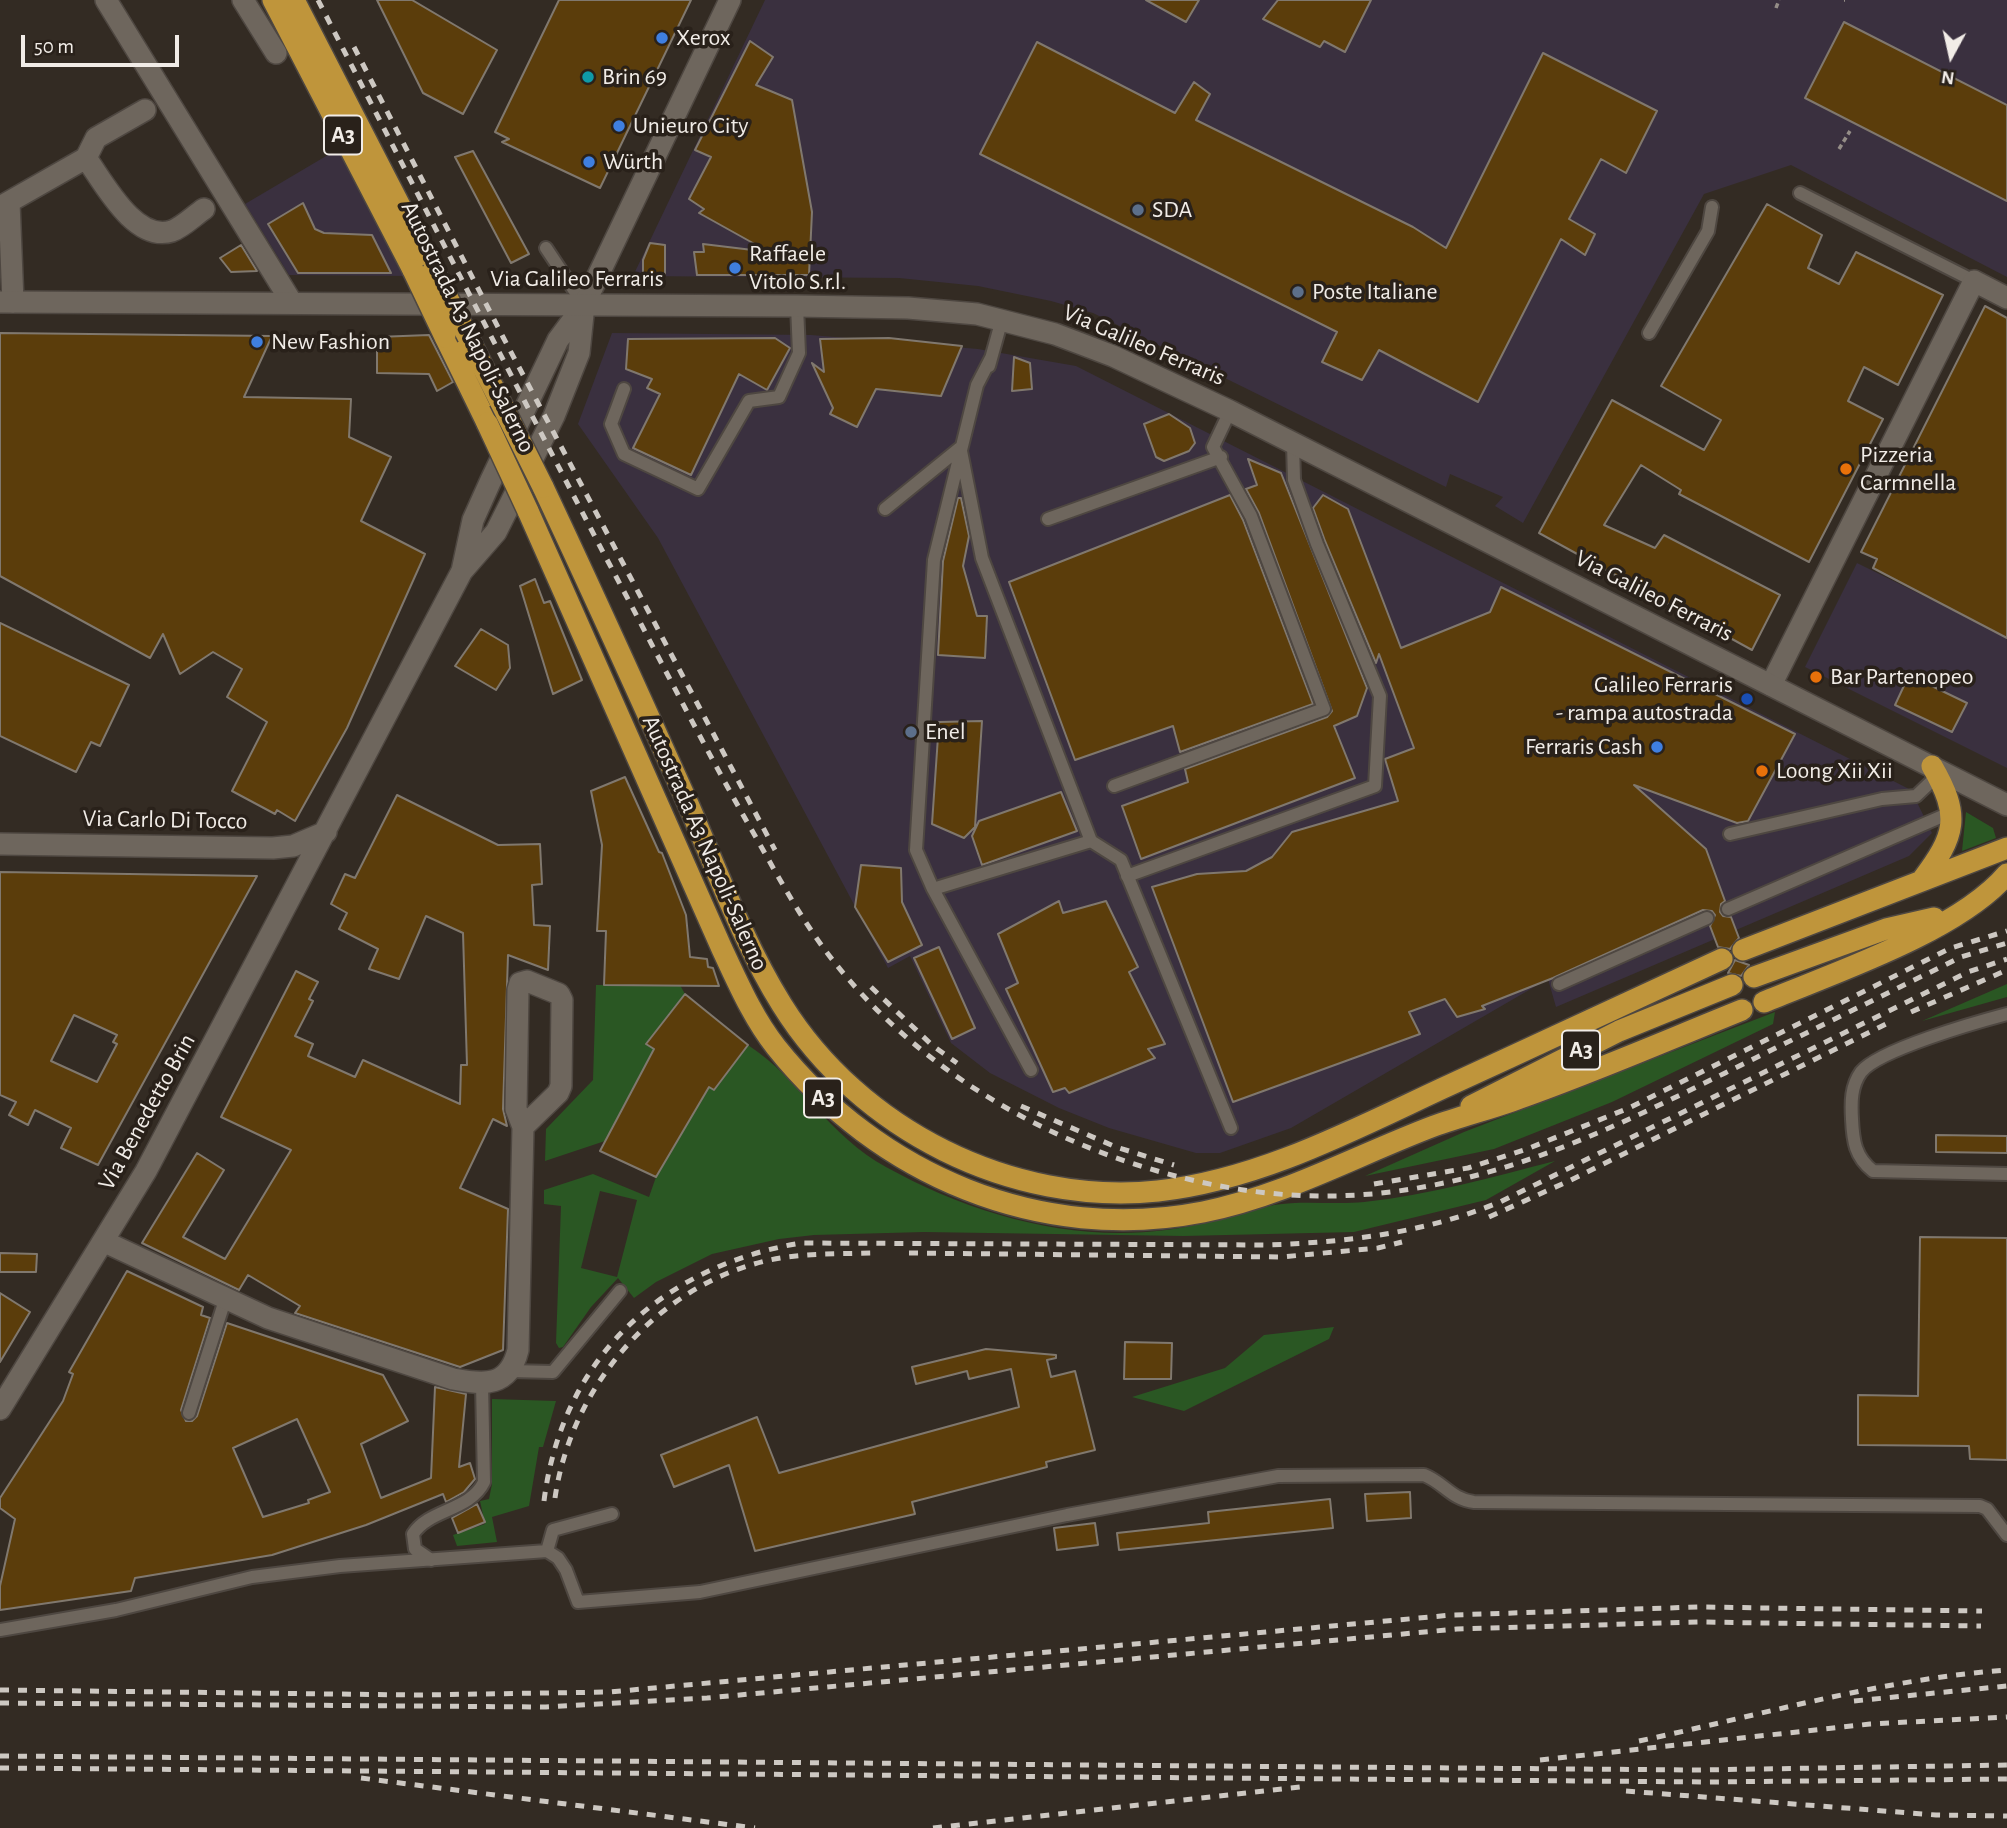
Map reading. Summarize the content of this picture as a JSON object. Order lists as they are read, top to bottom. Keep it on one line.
{"streets":{"highway":["A3","Autostrada A3 Napoli-Salerno"],"street":["Via Galileo Ferraris","Via Carlo Di Tocco","Via Benedetto Brin"]},"crossings":[["A3","Autostrada A3 Napoli-Salerno"],["Via Carlo Di Tocco","Via Benedetto Brin"]],"places":["Xerox","Brin 69","Unieuro City","Würth","SDA","Raffaele Vitolo S.r.l.","Poste Italiane","New Fashion","Pizzeria Carmnella","Bar Partenopeo","Galileo Ferraris - rampa autostrada","Enel","Ferraris Cash","Loong Xii Xii"],"scale_bar":"50 m","north":"bottom"}
